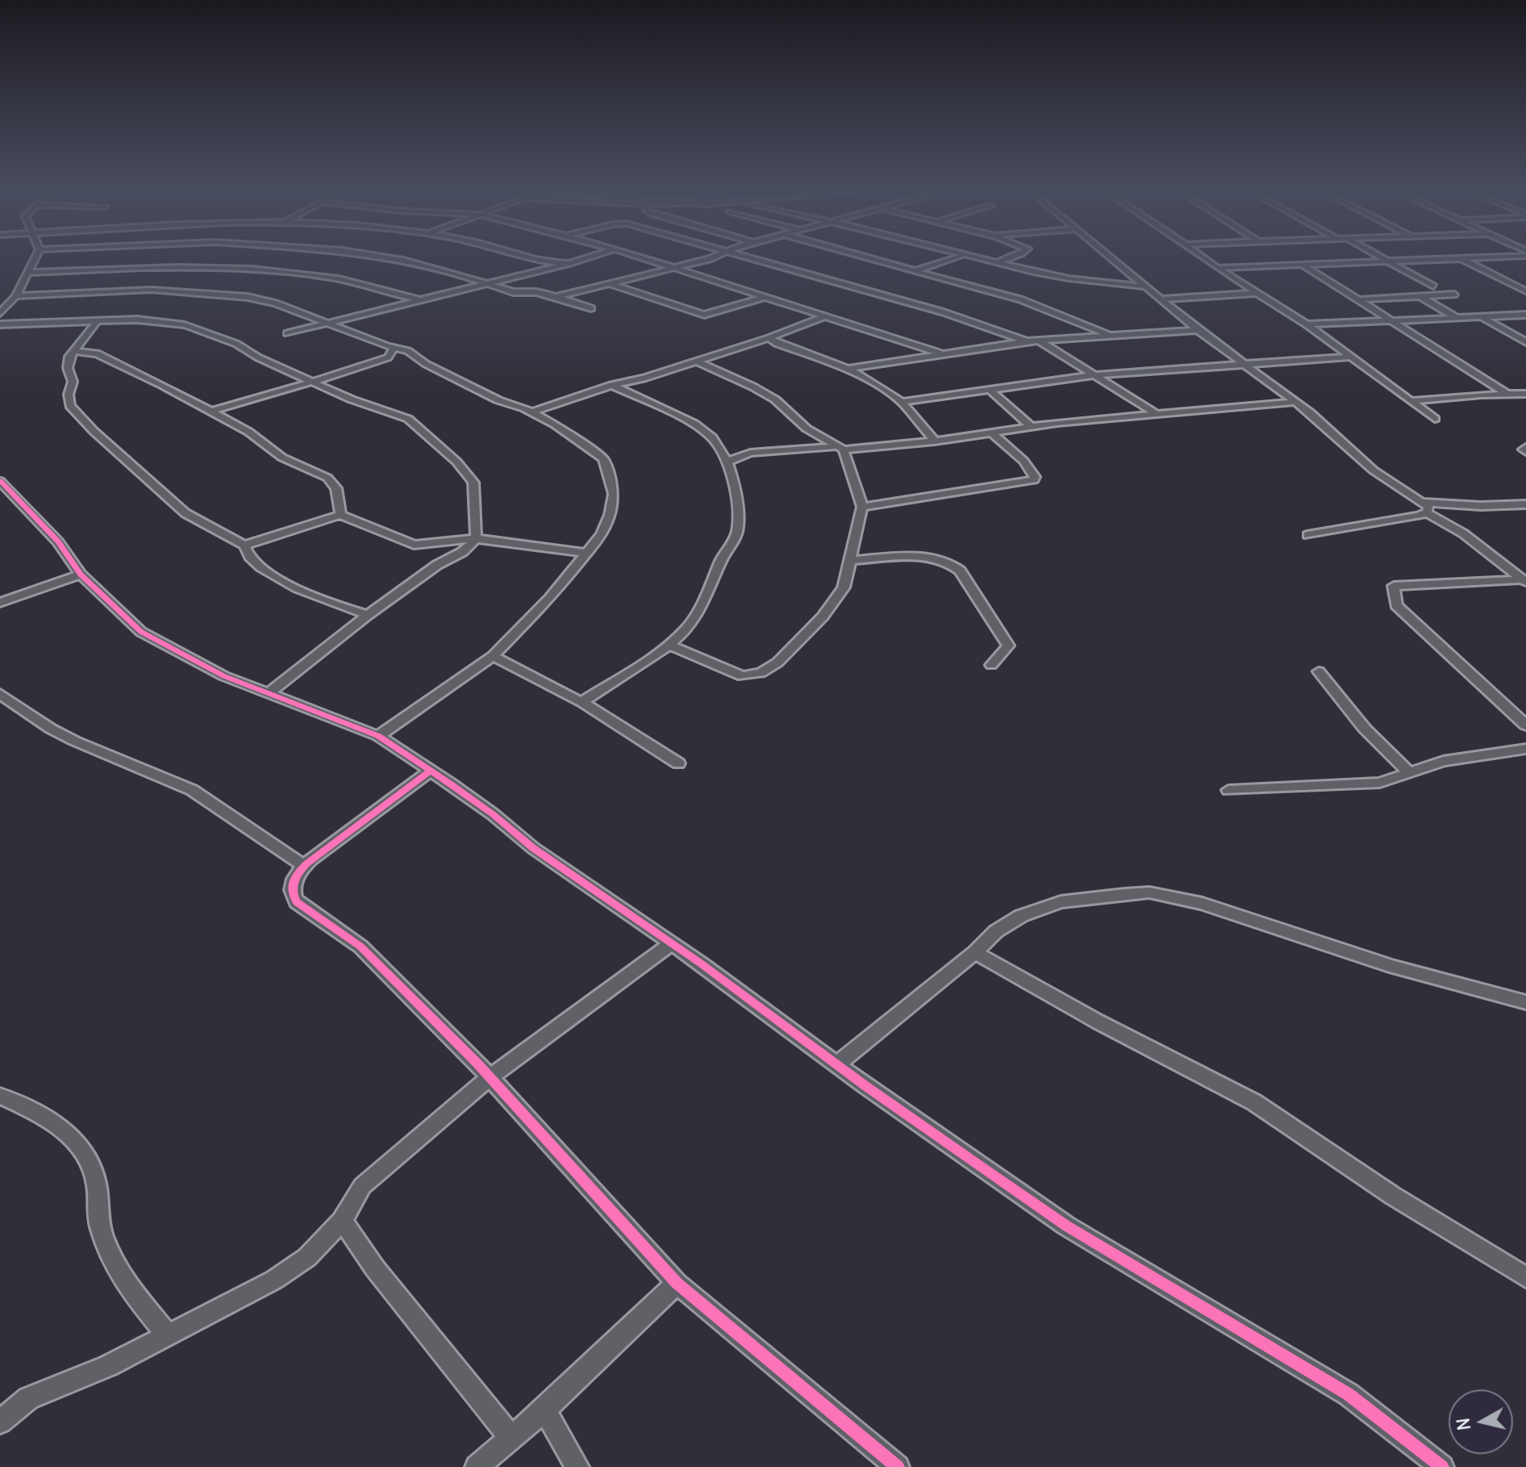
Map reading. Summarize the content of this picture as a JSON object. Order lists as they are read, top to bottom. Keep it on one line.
{"north":"left"}
